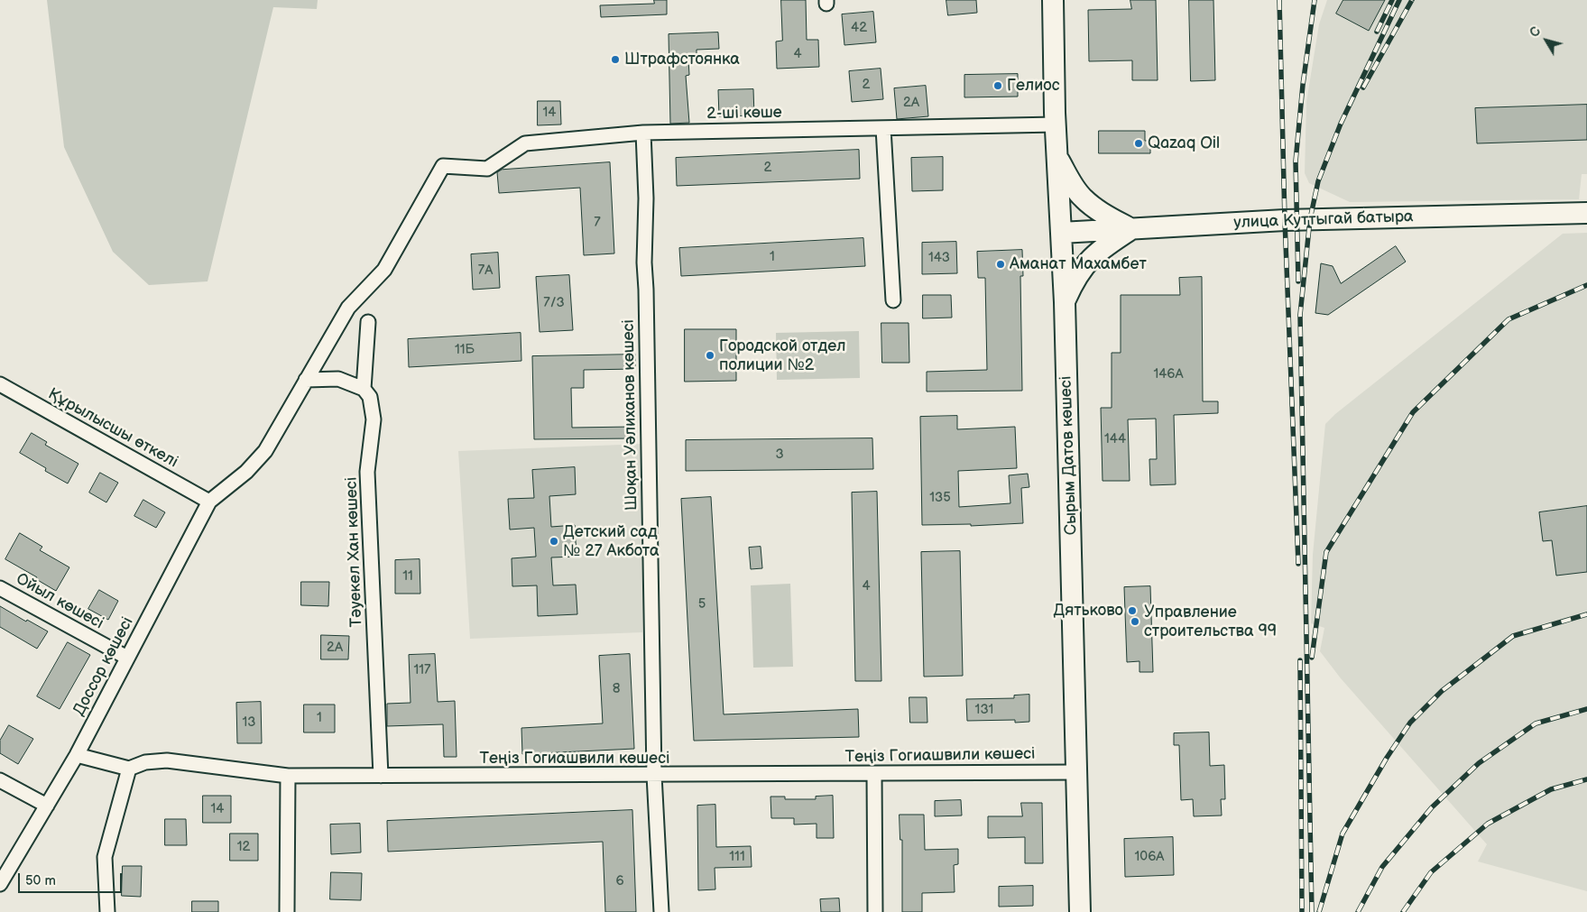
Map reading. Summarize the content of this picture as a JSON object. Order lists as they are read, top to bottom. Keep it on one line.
{"streets":{"main road":["улица Куттыгай батыра","Сырым Датов көшесі"],"street":["2-ші көше","Шоқан Уәлиханов көшесі","Құрылысшы өткелі","Тәуекел Хан көшесі","Ойыл көшесі","Доссор көшесі","Теңіз Гогиашвили көшесі"]},"crossings":[["2-ші көше","Шоқан Уәлиханов көшесі"],["2-ші көше","Сырым Датов көшесі"],["2-ші көше","Доссор көшесі"],["улица Куттыгай батыра","Сырым Датов көшесі"],["Шоқан Уәлиханов көшесі","Теңіз Гогиашвили көшесі"],["Құрылысшы өткелі","Доссор көшесі"],["Сырым Датов көшесі","Теңіз Гогиашвили көшесі"],["Тәуекел Хан көшесі","Теңіз Гогиашвили көшесі"],["Ойыл көшесі","Доссор көшесі"]],"places":["Штрафстоянка","Гелиос","Qazaq Oil","Аманат Махамбет","Городской отдел полиции №2","Детский сад № 27 Акбота","Дятьково","Управление строительства 99"],"house_numbers":["42","4","2","2А","14","2","7","1","143","7А","7/3","11Б","146А","144","3","135","11","4","5","2А","117","8","131","1","13","14","12","111","106А","6"],"scale_bar":"50 m","north":"top left"}
